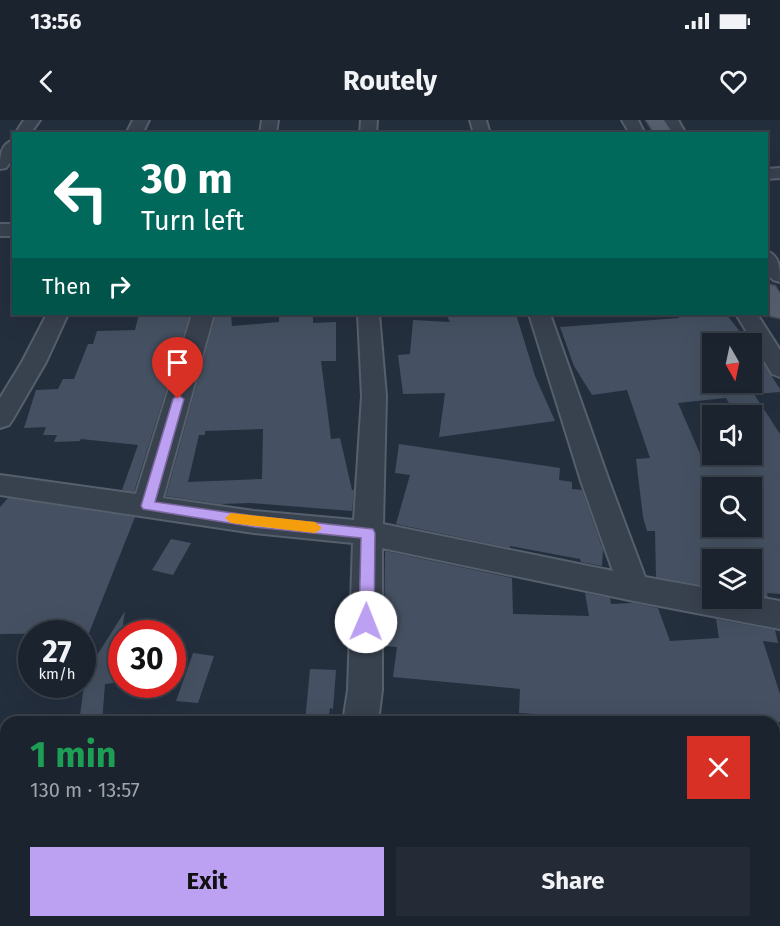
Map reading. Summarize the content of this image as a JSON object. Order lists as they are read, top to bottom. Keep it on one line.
{"north":"bottom","page":{"status":"13:56","header":"Routely","turn":["30 m","Turn left"],"then":"Then","speed":"27 km/h","limit":"30","heading":["1 min","130 m · 13:57"],"buttons":["Exit","Share"]}}
